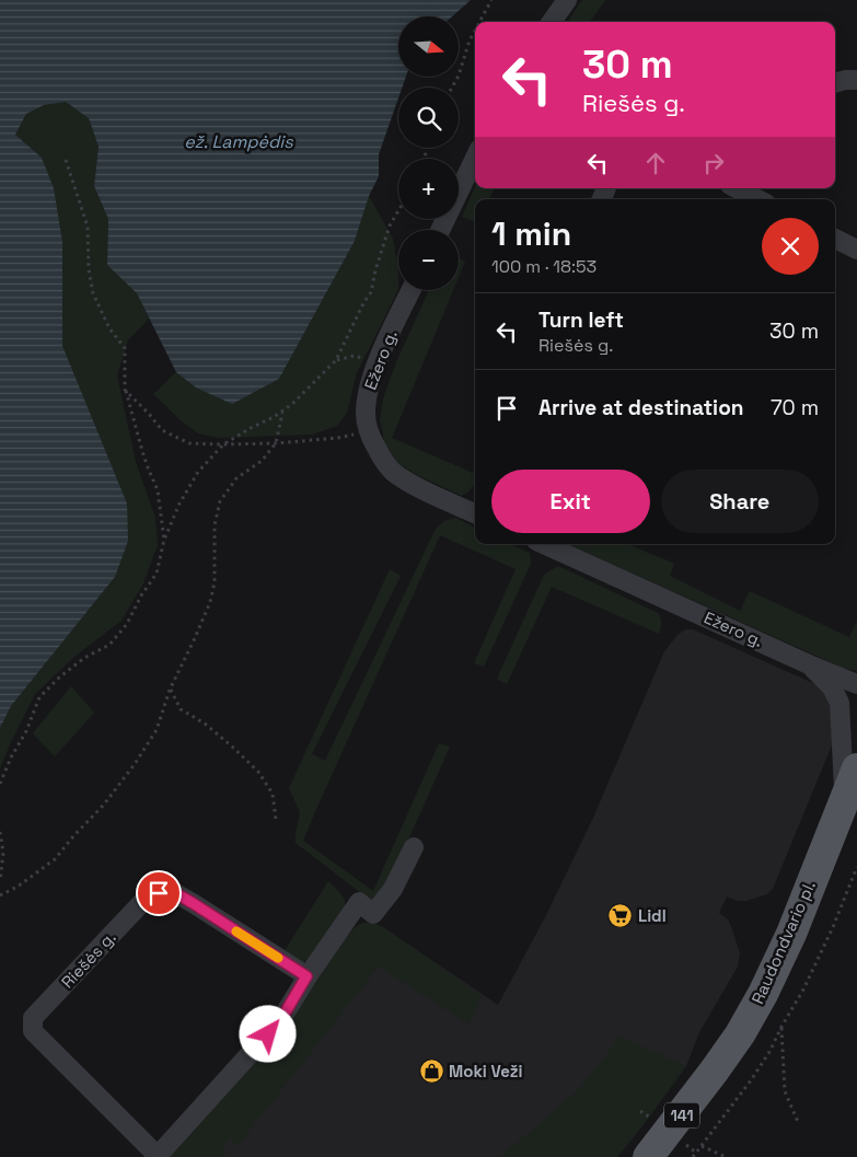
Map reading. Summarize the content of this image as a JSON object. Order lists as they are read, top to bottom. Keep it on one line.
{"streets":{"main road":["Raudondvario pl.","141"],"street":["Ežero g.","Riešės g."]},"crossings":[["Ežero g.","Raudondvario pl."]],"water":["ež. Lampėdis"],"places":{"supermarket":["Lidl"],"shop":["Moki Veži"]},"north":"right","page":{"map_buttons":["+","−"],"turn":["30 m","Riešės g."],"heading":["1 min","100 m · 18:53"],"list":[{"name":"Turn left","note":"Riešės g.","value":"30 m"},{"name":"Arrive at destination","value":"70 m"}],"buttons":["Exit","Share"]}}
